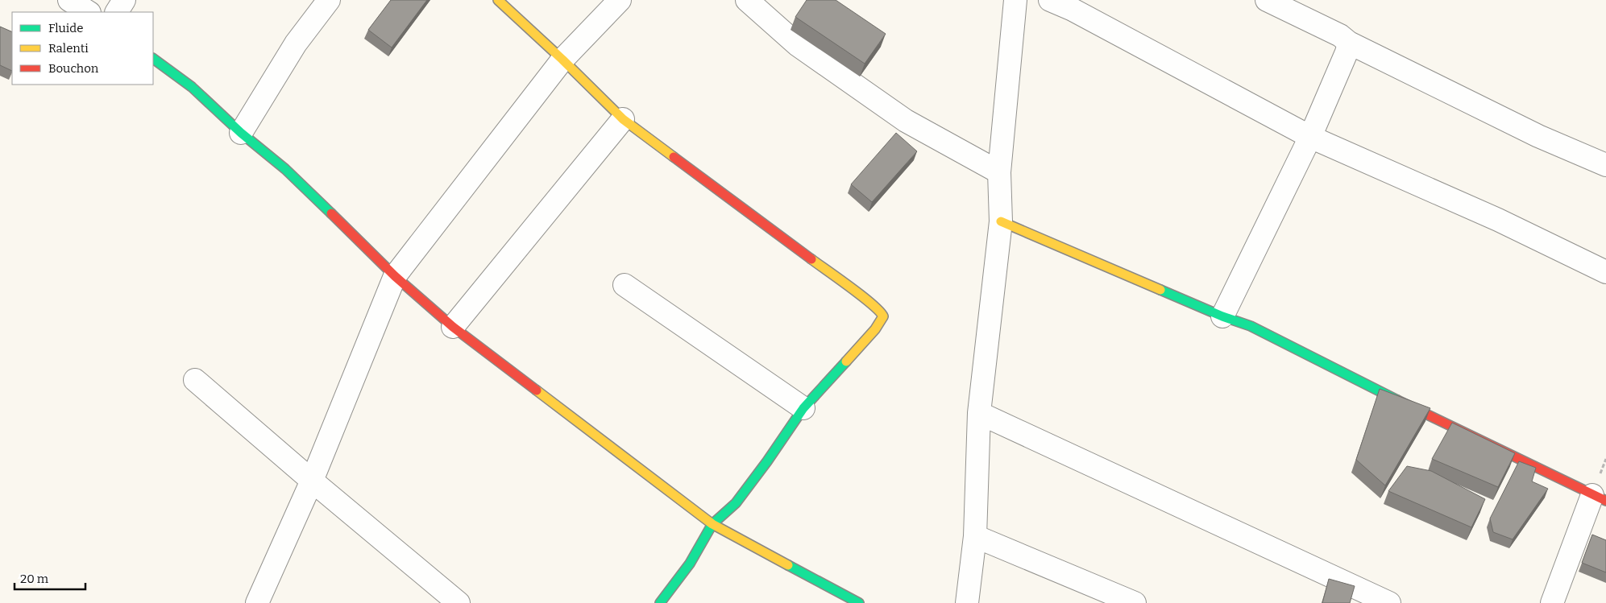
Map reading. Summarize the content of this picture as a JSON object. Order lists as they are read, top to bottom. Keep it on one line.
{"legend":["Fluide","Ralenti","Bouchon"],"scale_bar":"20 m"}
